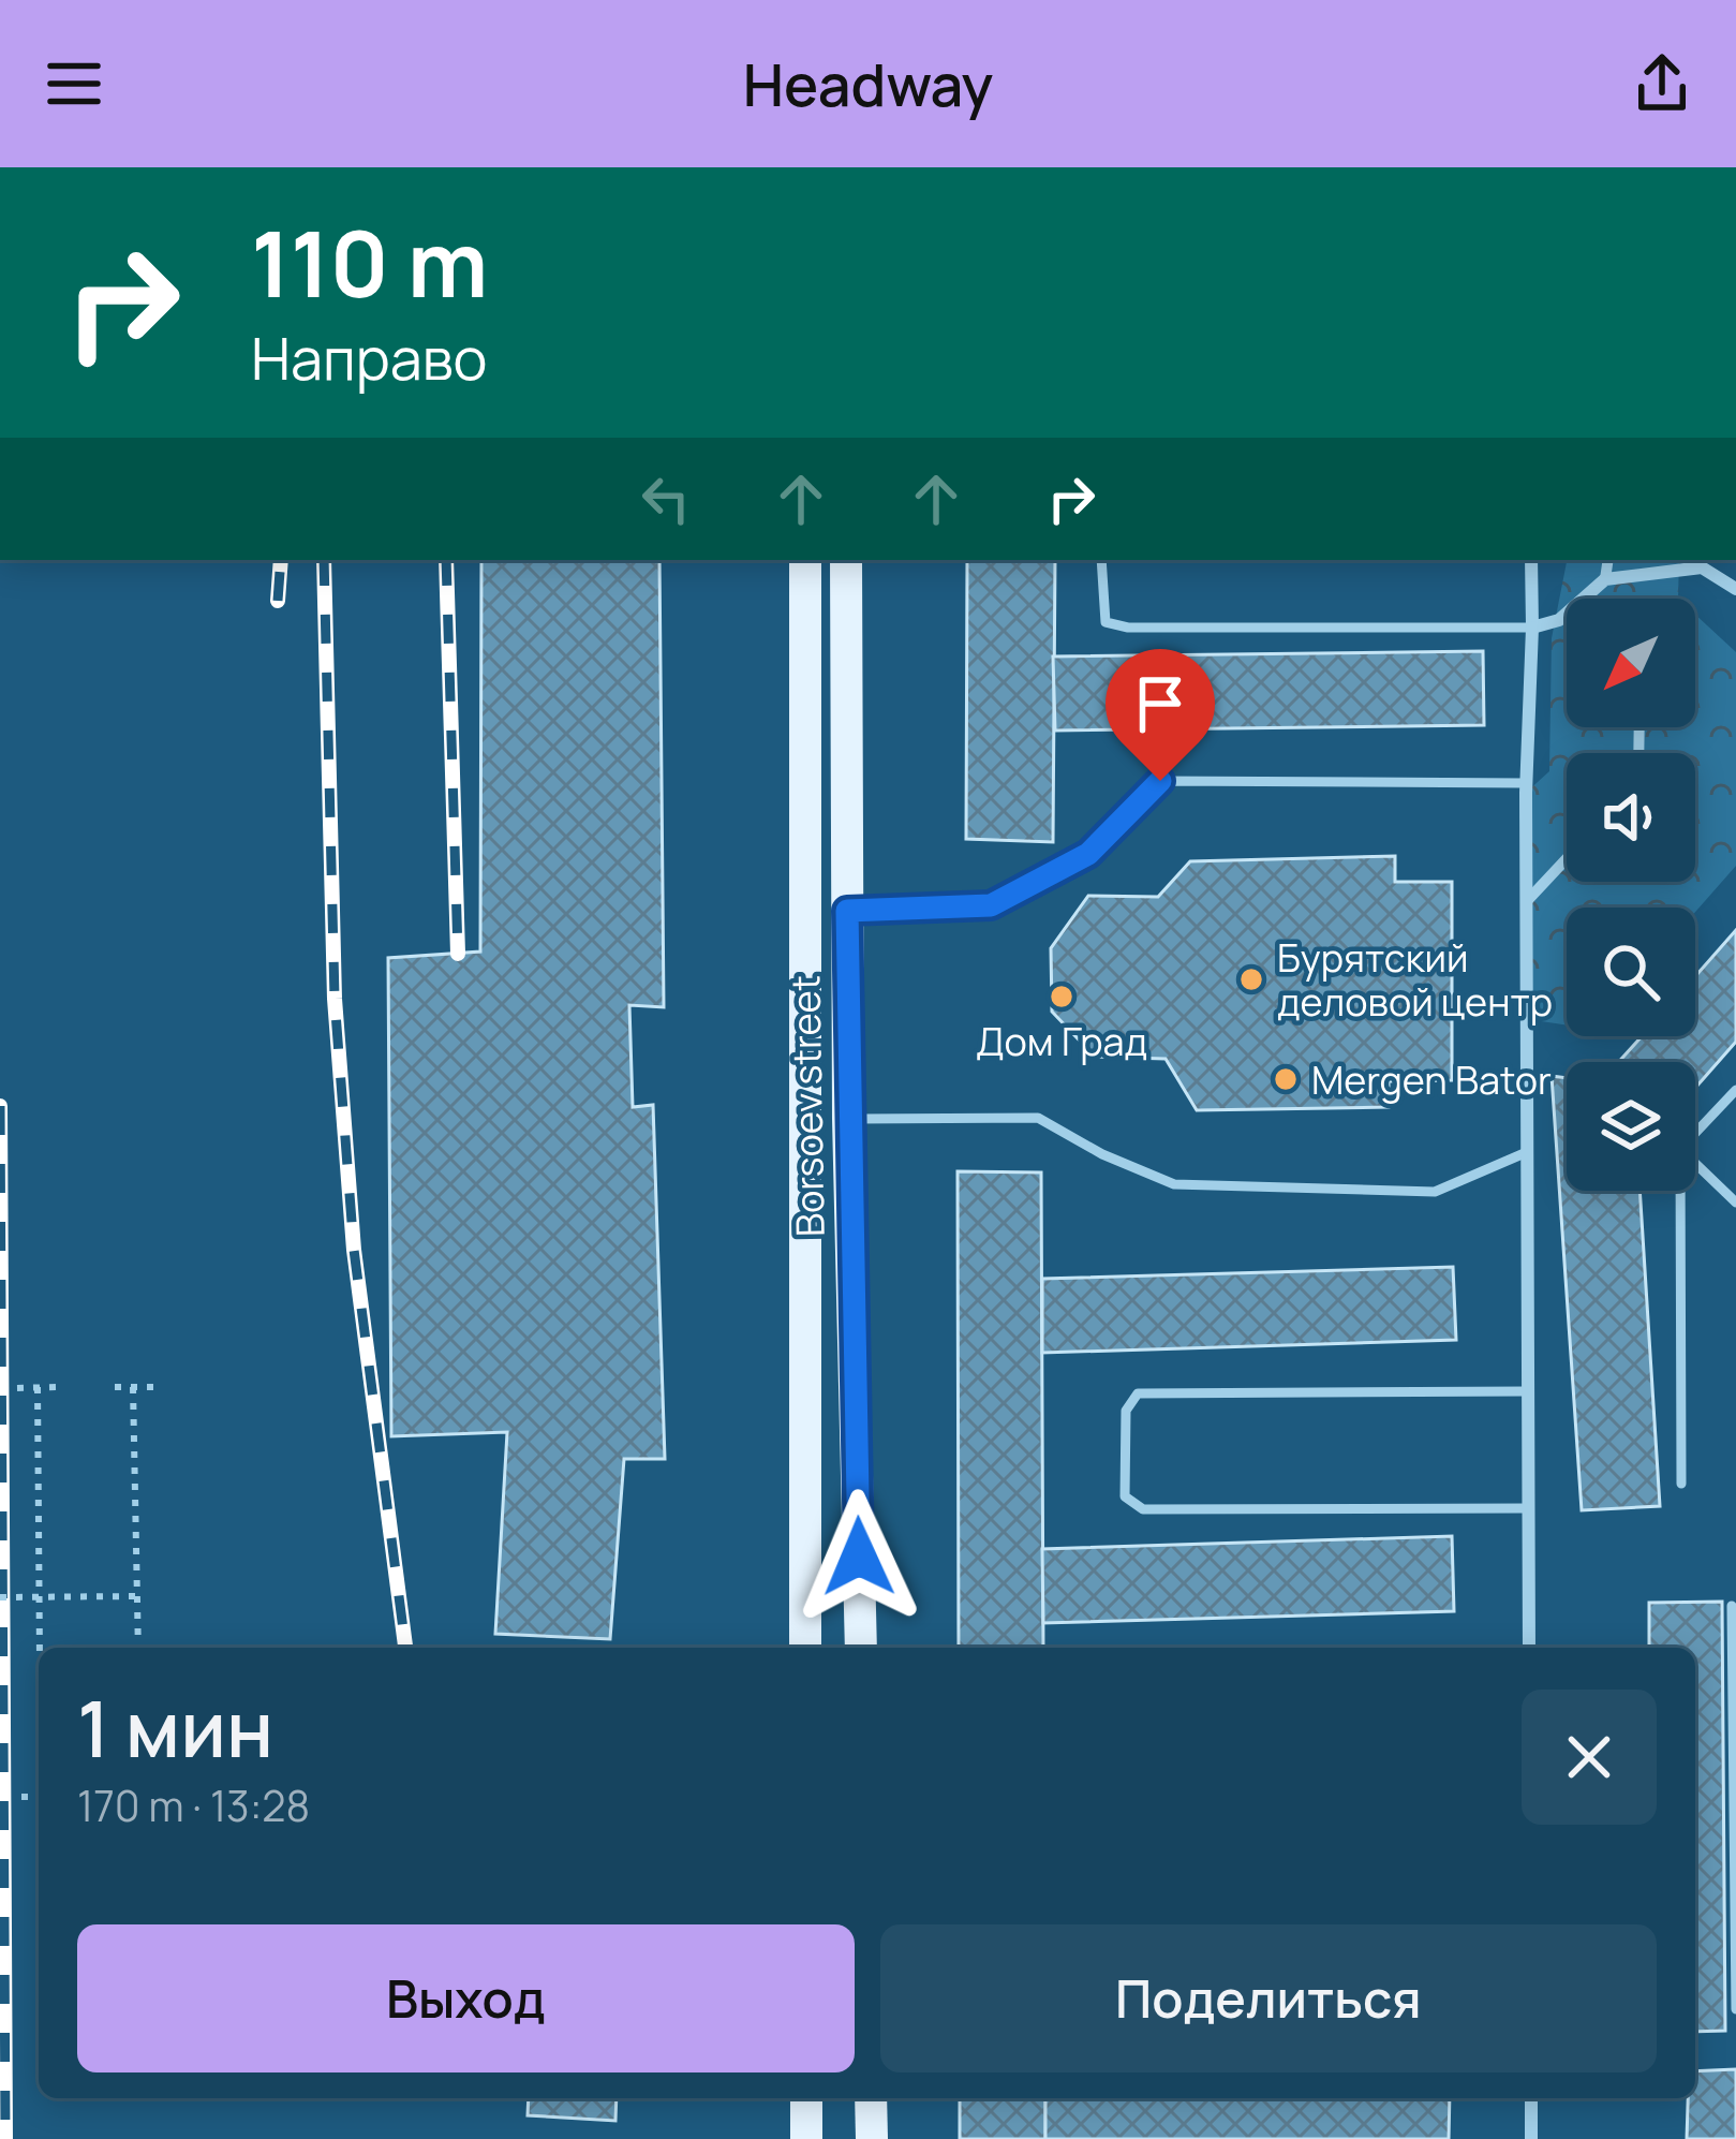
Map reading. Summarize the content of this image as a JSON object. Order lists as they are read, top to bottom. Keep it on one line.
{"streets":{"main road":["Borsoev street"]},"places":["Бурятский деловой центр","Дом Град","Mergen Bator"],"north":"bottom left","page":{"header":"Headway","turn":["110 m","Направо"],"heading":["1 мин","170 m · 13:28"],"buttons":["Выход","Поделиться"]}}
